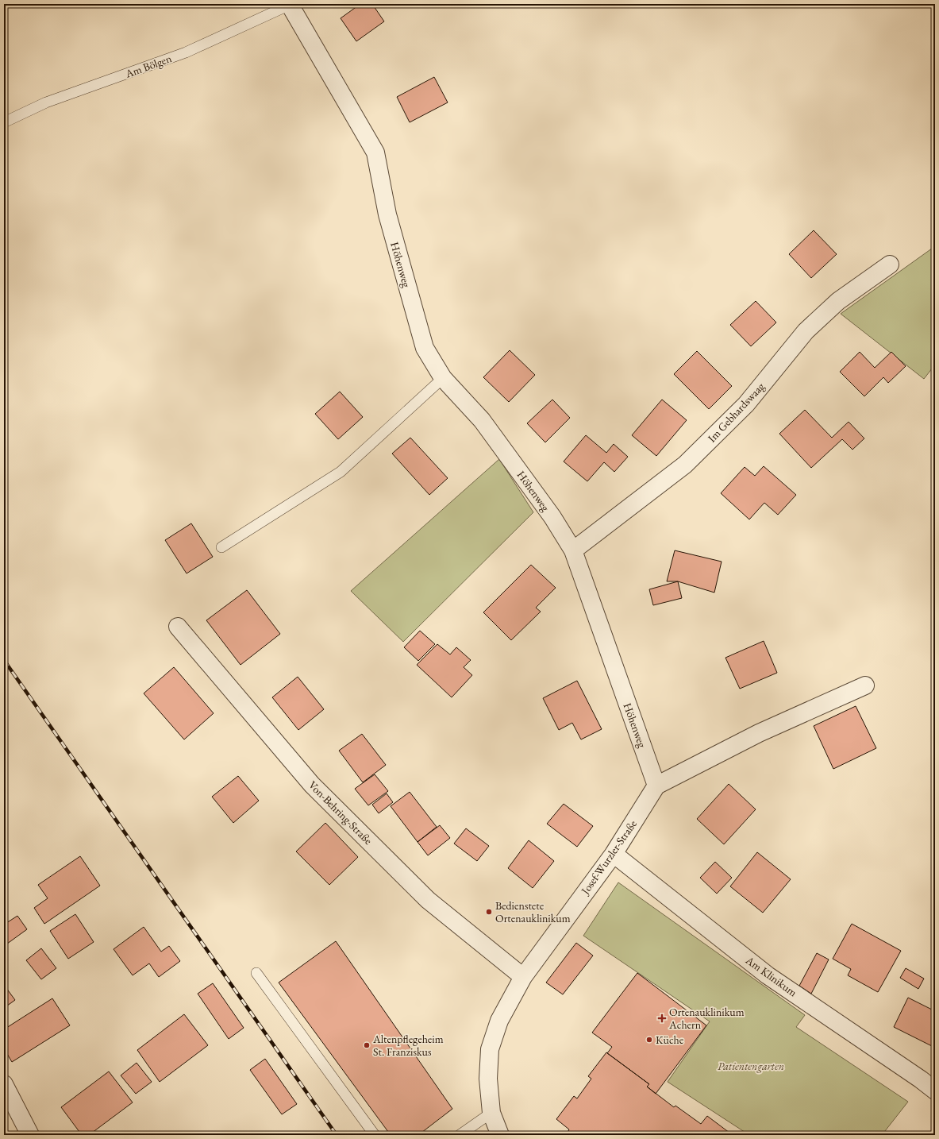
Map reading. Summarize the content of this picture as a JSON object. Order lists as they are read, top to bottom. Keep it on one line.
{"streets":{"street":["Höhenweg","Im Gebhardswaag","Von-Behring-Straße","Josef-Wurzler-Straße","Am Klinikum"],"lane":["Am Bölgen"]},"crossings":[["Am Bölgen","Höhenweg"],["Höhenweg","Im Gebhardswaag"],["Höhenweg","Josef-Wurzler-Straße"],["Von-Behring-Straße","Josef-Wurzler-Straße"],["Josef-Wurzler-Straße","Am Klinikum"]],"parks":["Patientengarten"],"places":{"other":["Bedienstete Ortenauklinikum","Küche","Altenpflegeheim St. Franziskus"],"health":["Ortenauklinikum Achern"]}}
